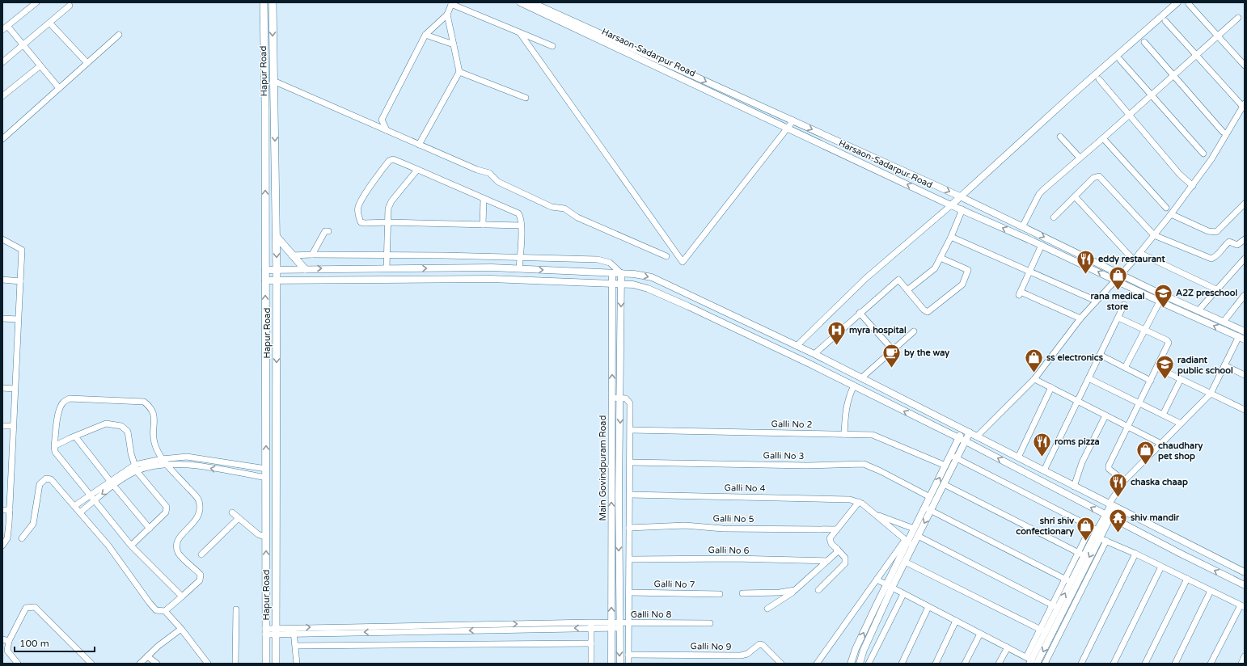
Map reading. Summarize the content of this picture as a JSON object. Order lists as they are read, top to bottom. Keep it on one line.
{"streets":{"main road":["Hapur Road"],"street":["Harsaon-Sadarpur Road","Galli No 2","Galli No 3","Main Govindpuram Road","Galli No 4","Galli No 5","Galli No 6","Galli No 7","Galli No 8","Galli No 9"]},"crossings":[["Hapur Road","Galli No 8"],["Main Govindpuram Road","Galli No 8"]],"places":{"restaurant":["eddy restaurant","roms pizza","chaska chaap"],"shop":["rana medical store","ss electronics","chaudhary pet shop","shri shiv confectionary"],"school or university":["A2Z preschool","radiant public school"],"hospital":["myra hospital"],"cafe":["by the way"],"temple":["shiv mandir"]},"scale_bar":"100 m"}
